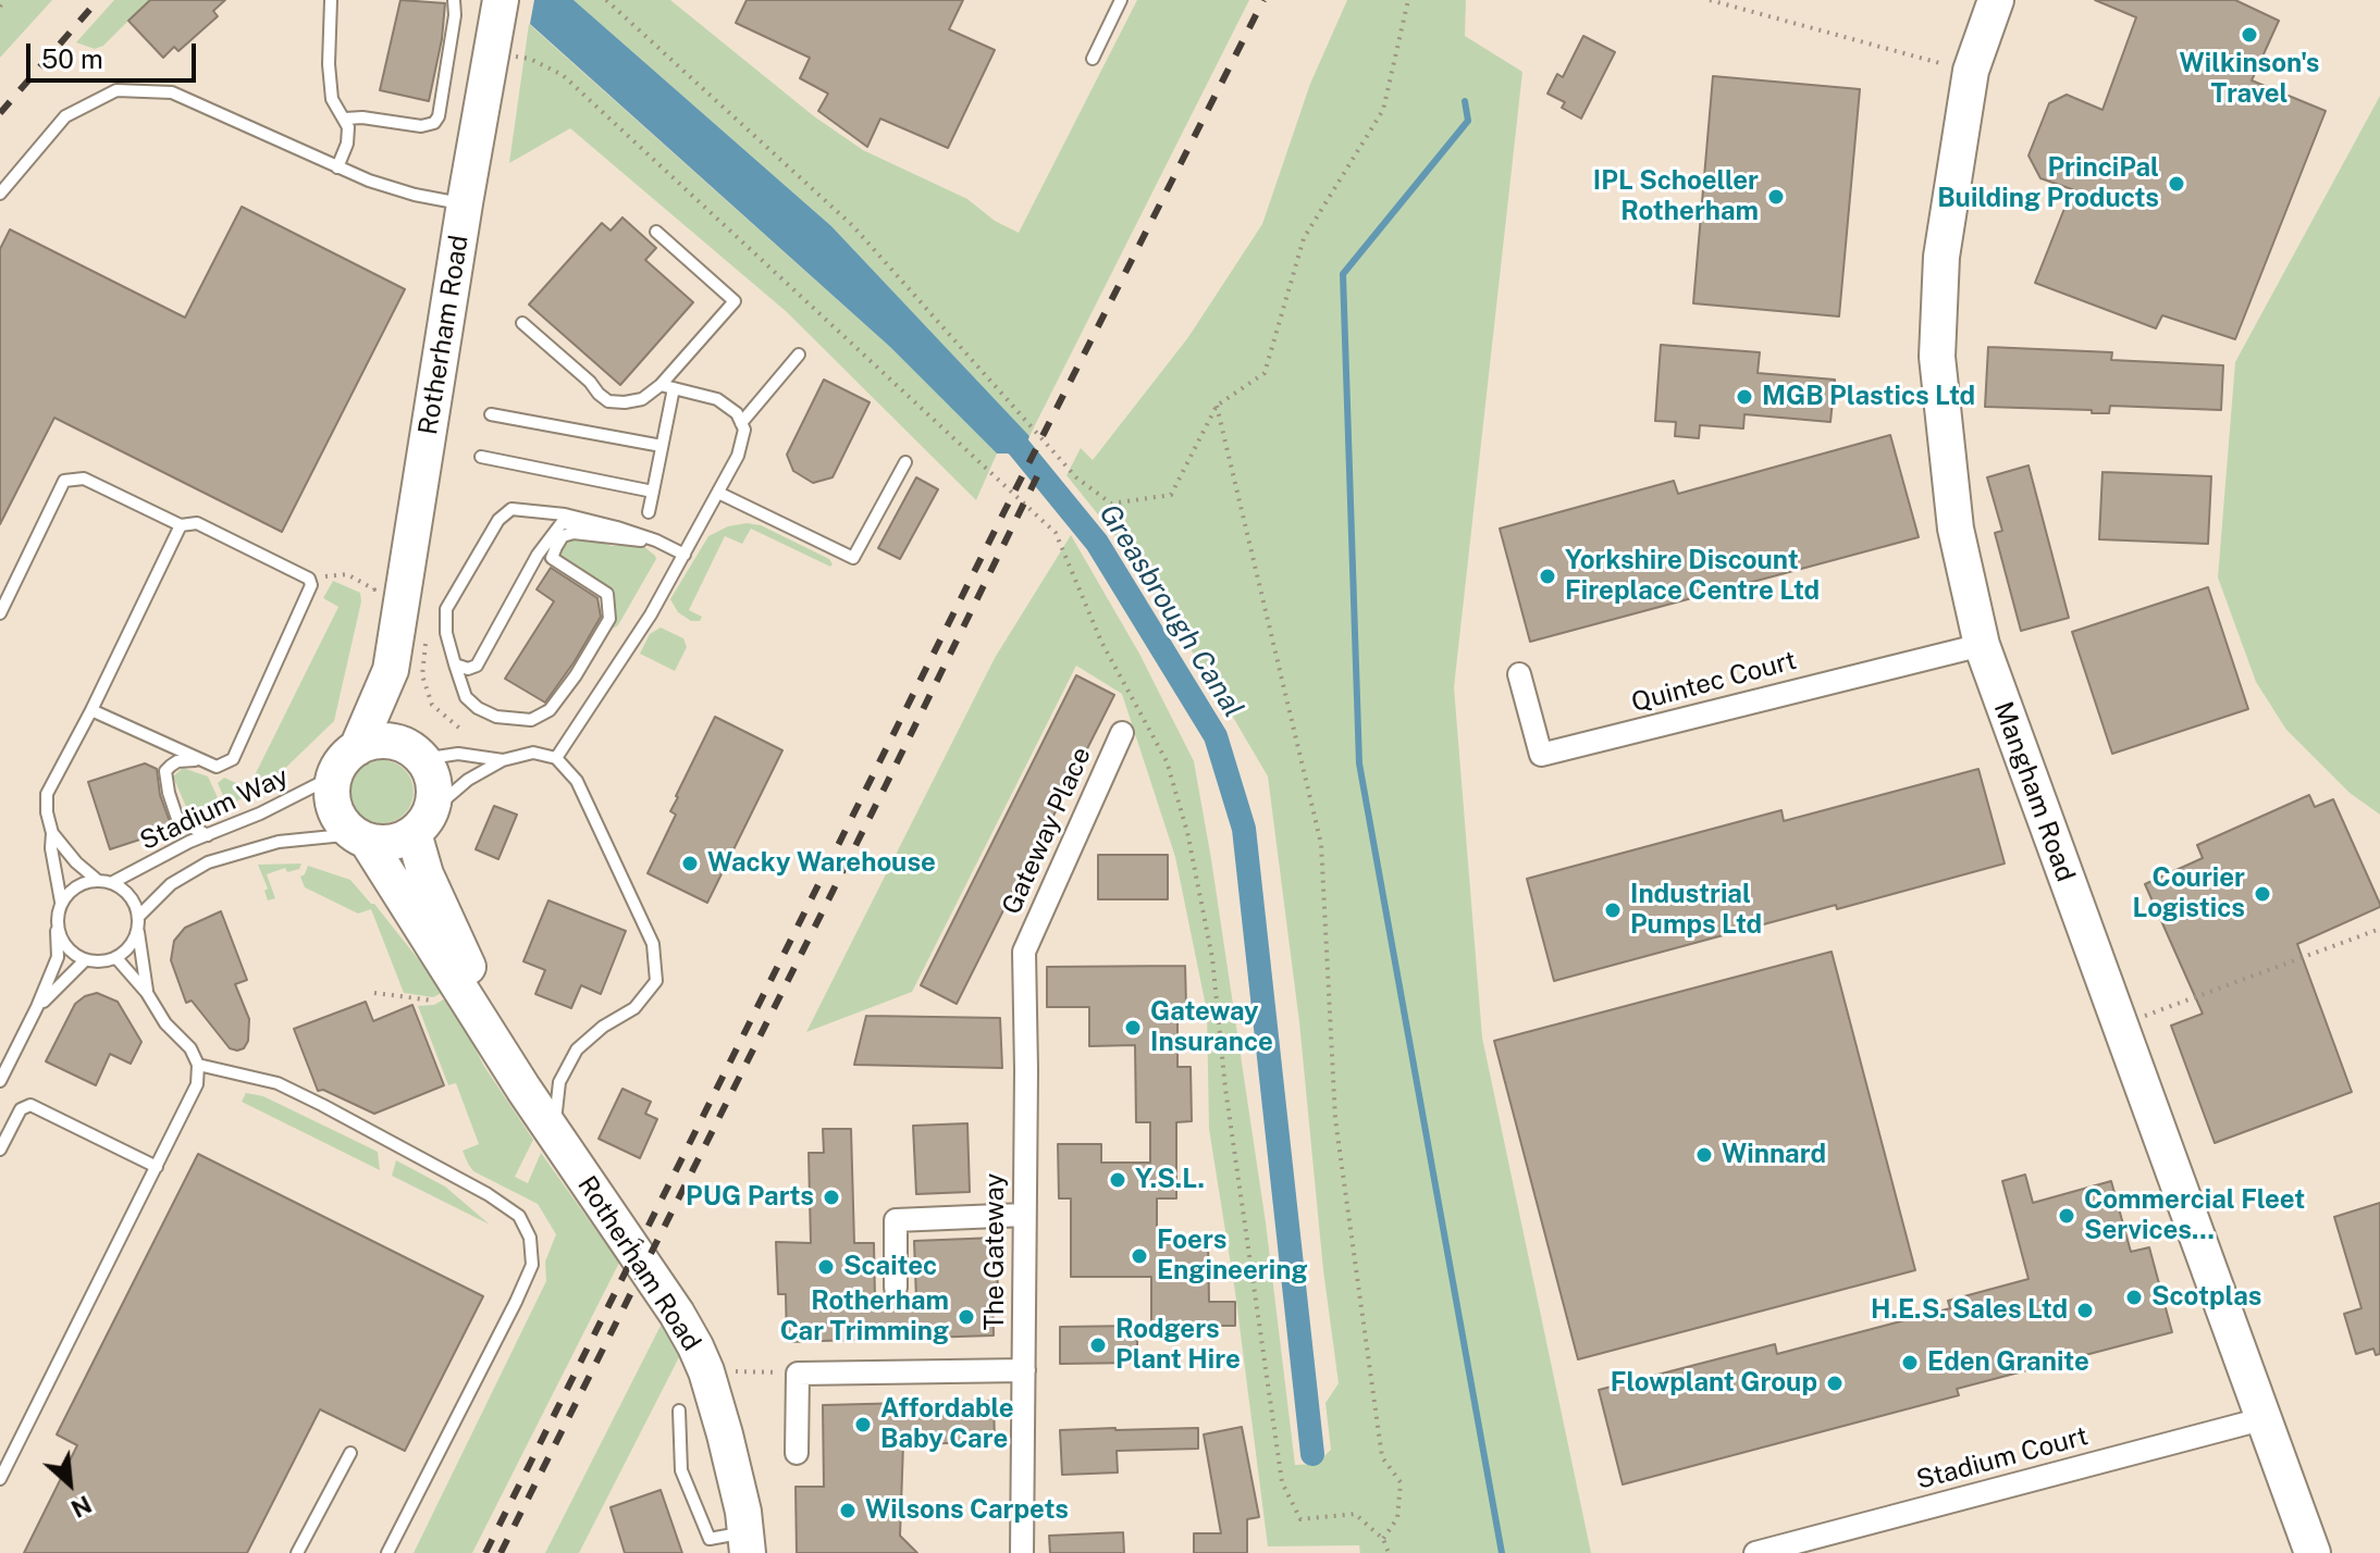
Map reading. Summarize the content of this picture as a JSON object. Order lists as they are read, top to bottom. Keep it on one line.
{"streets":{"main road":["Rotherham Road","Mangham Road"],"street":["Quintec Court","Gateway Place","The Gateway","Stadium Court"],"lane":["Stadium Way"]},"crossings":[["Rotherham Road","Stadium Way"],["Quintec Court","Mangham Road"],["Mangham Road","Stadium Court"],["Gateway Place","The Gateway"]],"water":["Greasbrough Canal"],"places":["Wilkinson's Travel","PrinciPal Building Products","IPL Schoeller Rotherham","MGB Plastics Ltd","Yorkshire Discount Fireplace Centre Ltd","Wacky Warehouse","Courier Logistics","Industrial Pumps Ltd","Gateway Insurance","Winnard","Y.S.L.","PUG Parts","Commercial Fleet Services...","Foers Engineering","Scaitec","Scotplas","H.E.S. Sales Ltd","Rotherham Car Trimming","Rodgers Plant Hire","Eden Granite","Flowplant Group","Affordable Baby Care","Wilsons Carpets"],"scale_bar":"50 m","north":"bottom right"}
